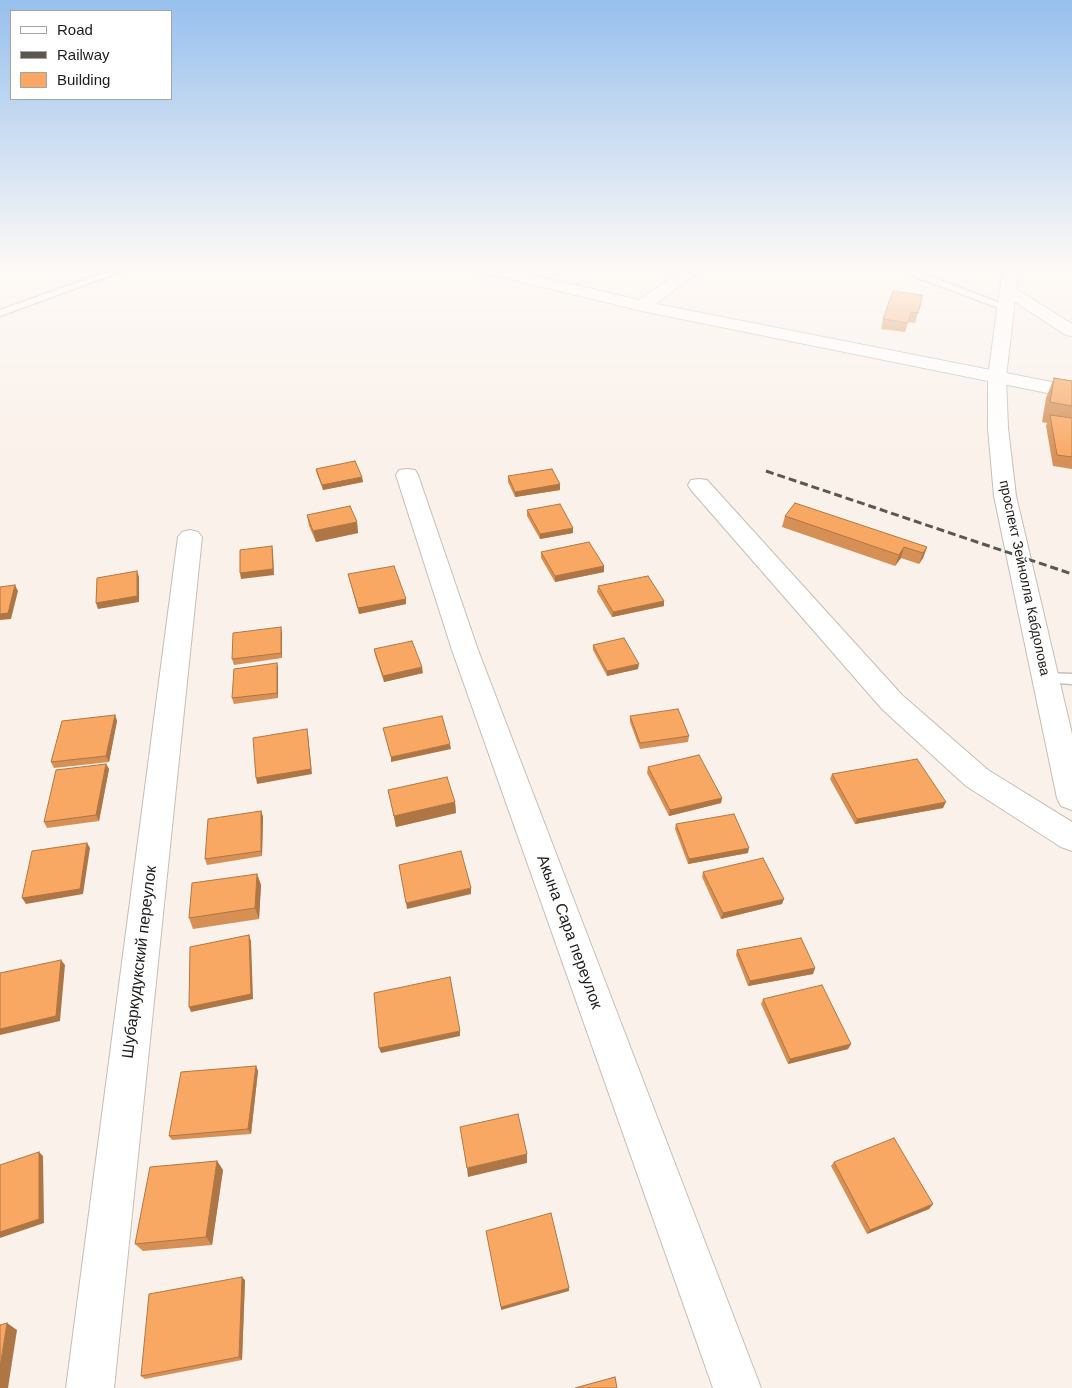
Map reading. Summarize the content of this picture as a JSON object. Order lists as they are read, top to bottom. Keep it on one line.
{"streets":{"street":["проспект Зейнолла Кабдолова","Акына Сара переулок","Шубаркудукский переулок"]},"legend":["Road","Railway","Building"]}
